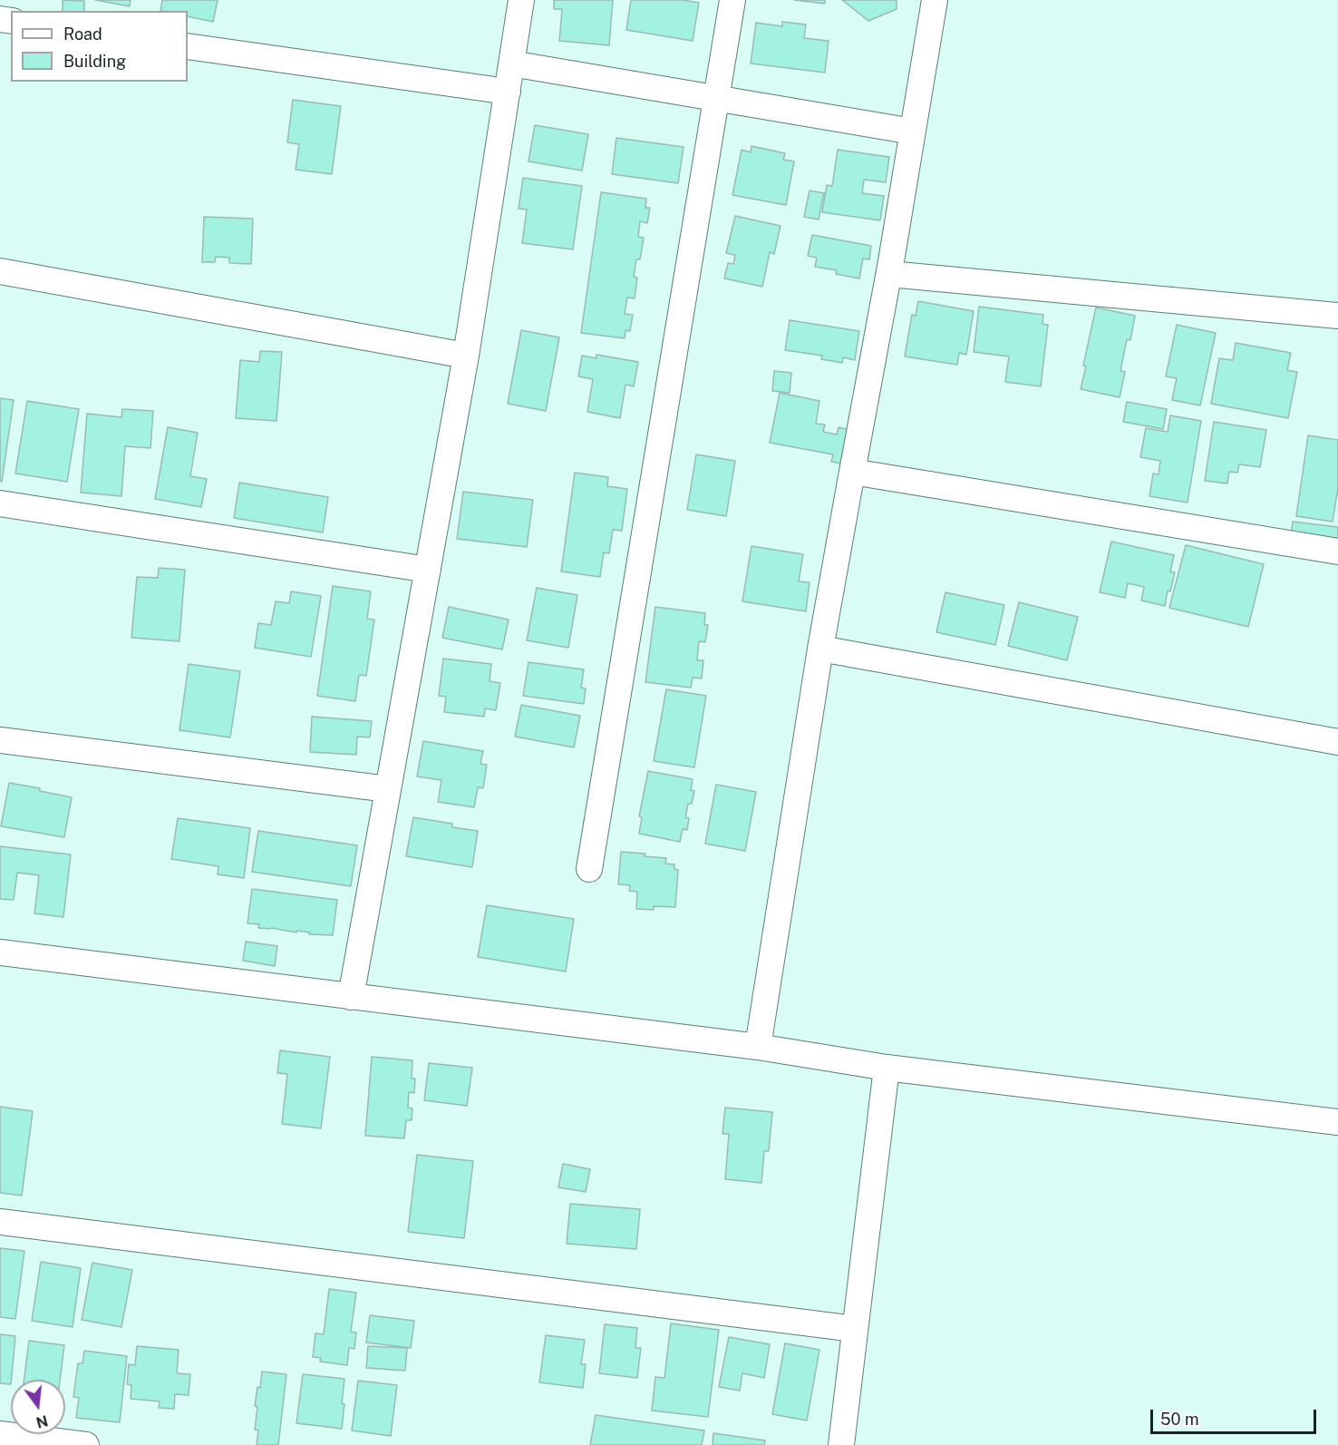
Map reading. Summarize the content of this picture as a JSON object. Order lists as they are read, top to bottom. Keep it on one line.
{"legend":["Road","Building"],"scale_bar":"50 m","north":"bottom"}
